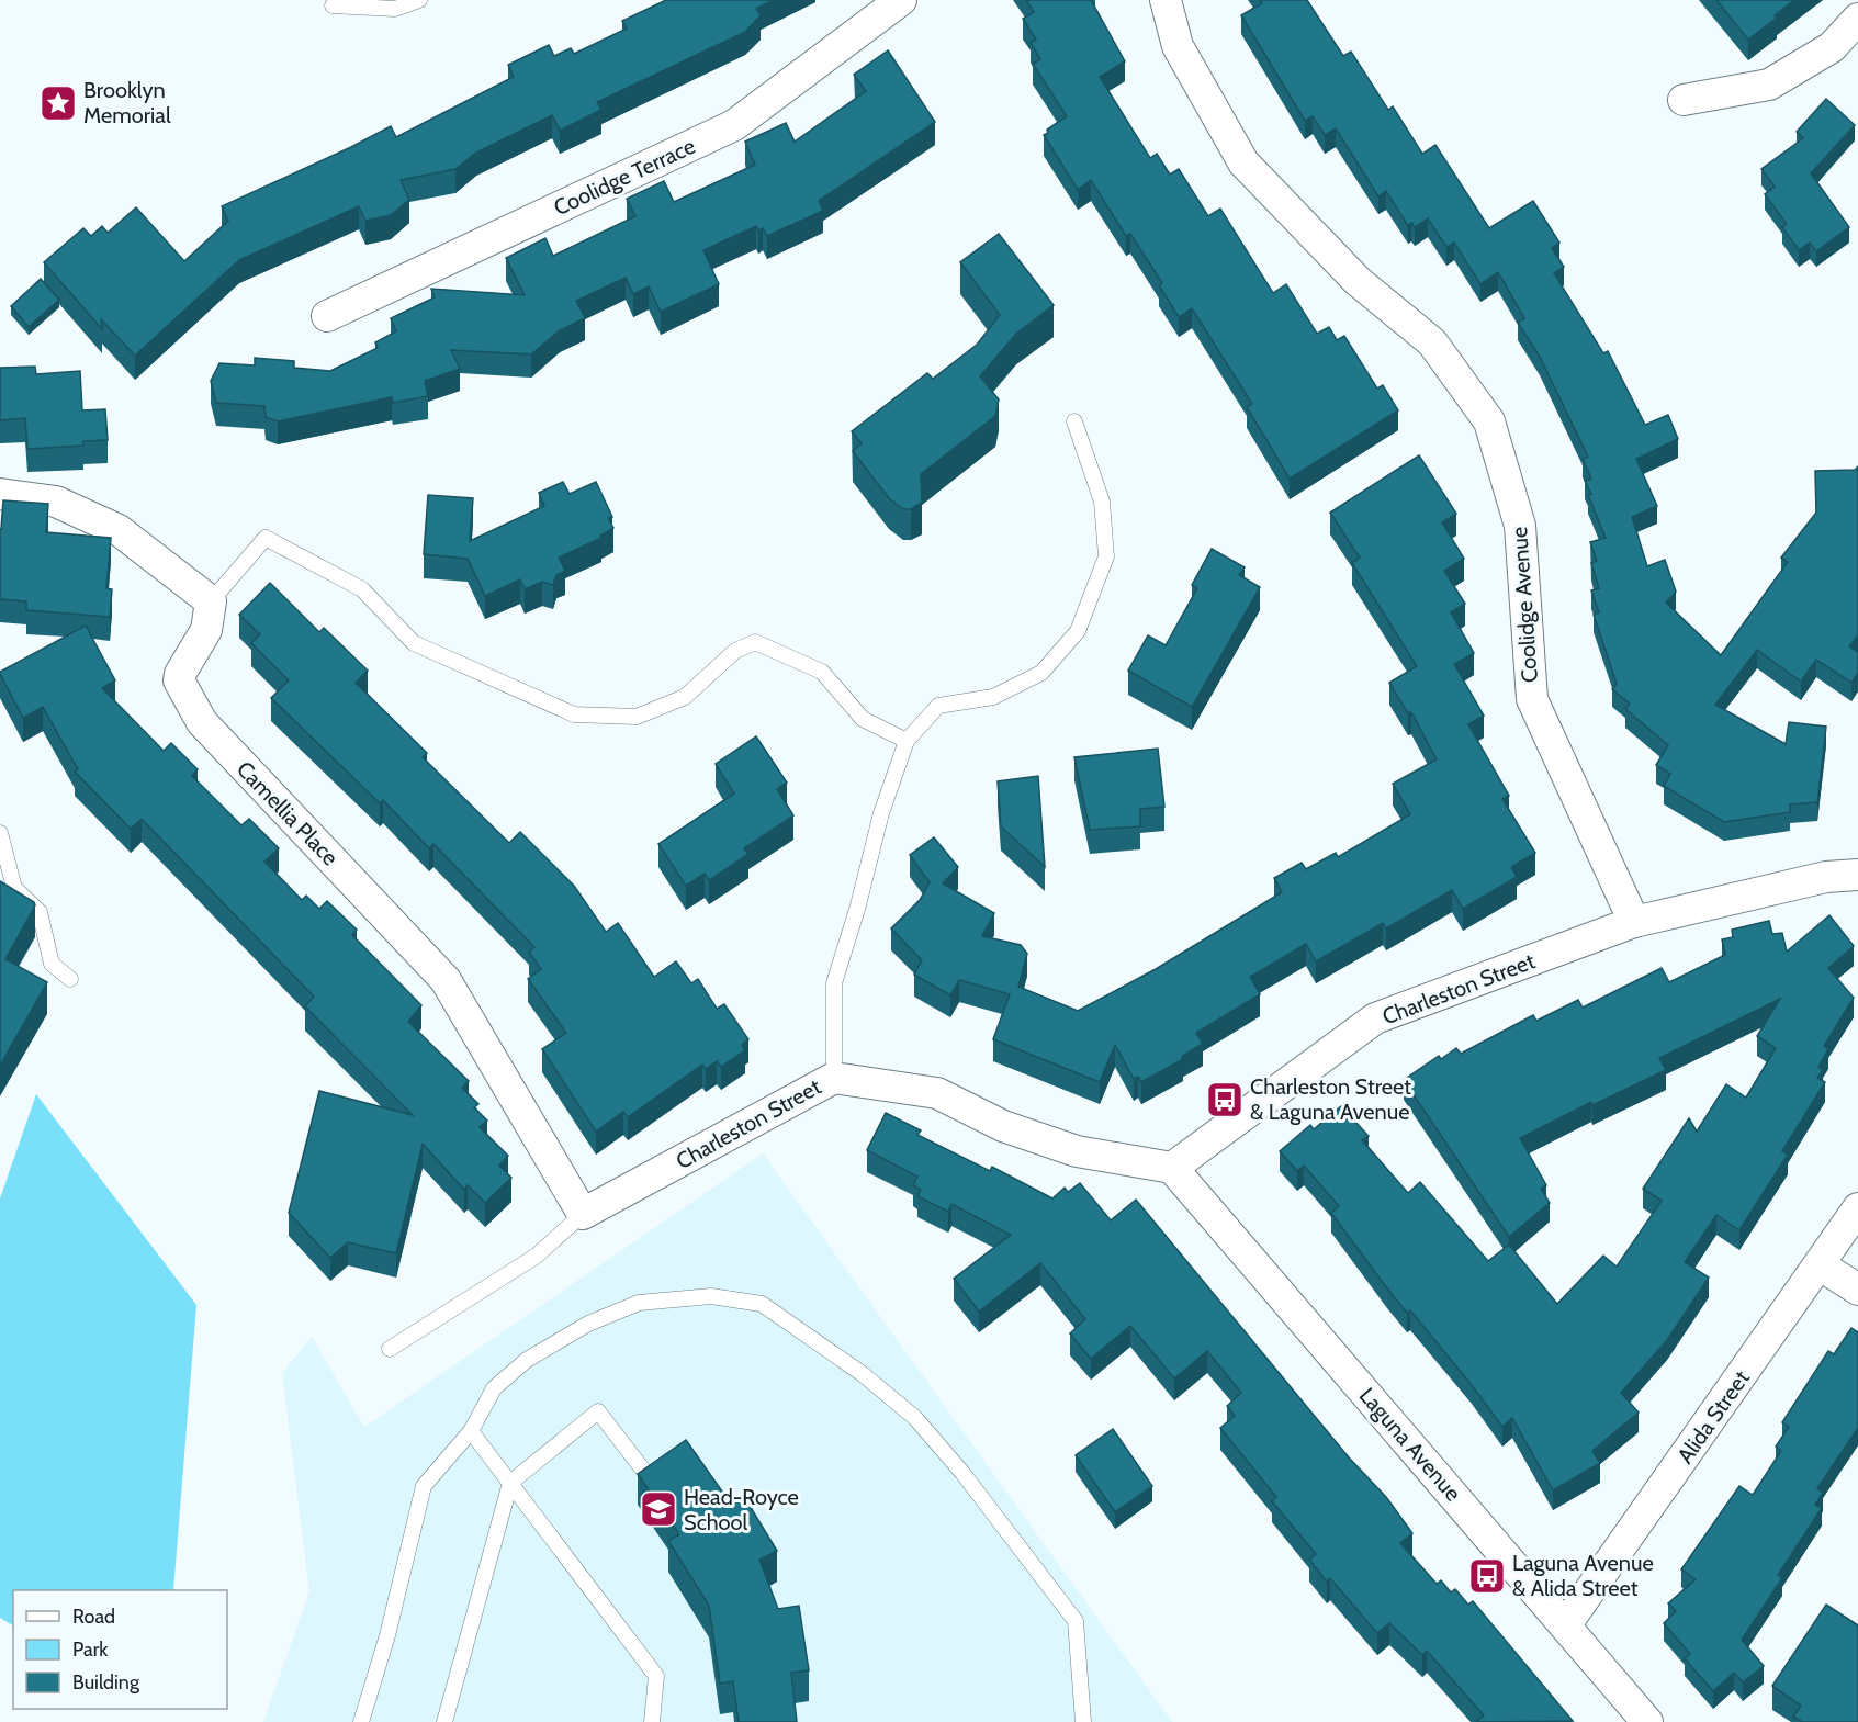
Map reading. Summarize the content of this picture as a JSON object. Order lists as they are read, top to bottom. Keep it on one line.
{"streets":{"street":["Coolidge Terrace","Coolidge Avenue","Camellia Place","Charleston Street","Alida Street","Laguna Avenue"]},"crossings":[["Coolidge Avenue","Charleston Street"],["Camellia Place","Charleston Street"],["Charleston Street","Laguna Avenue"],["Alida Street","Laguna Avenue"]],"places":{"place":["Brooklyn Memorial"],"bus stop":["Charleston Street & Laguna Avenue","Laguna Avenue & Alida Street"],"school or university":["Head-Royce School"]},"legend":["Road","Park","Building"]}
